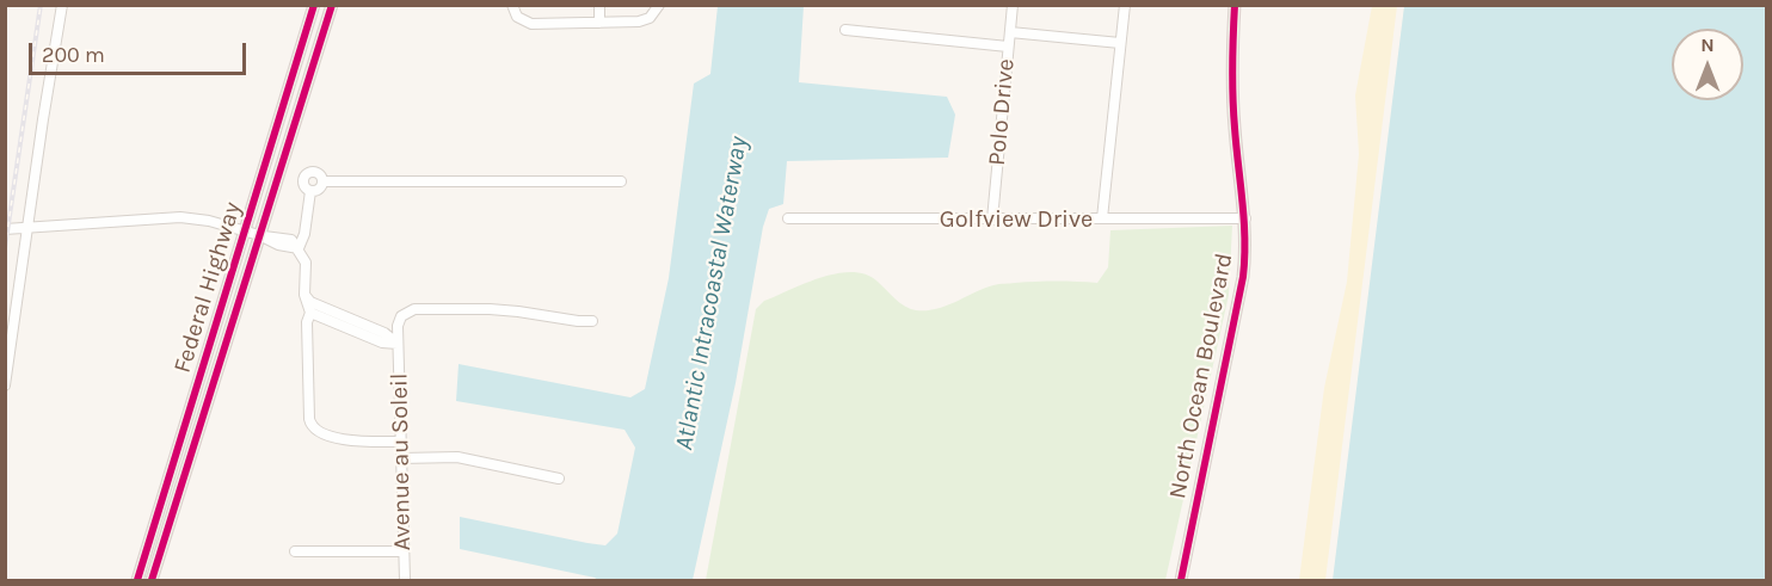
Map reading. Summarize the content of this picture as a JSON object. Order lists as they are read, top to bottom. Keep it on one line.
{"streets":{"main road":["Federal Highway","North Ocean Boulevard"],"street":["Polo Drive","Golfview Drive","Avenue au Soleil"]},"crossings":[["Polo Drive","Golfview Drive"],["Golfview Drive","North Ocean Boulevard"]],"water":["Atlantic Intracoastal Waterway"],"scale_bar":"200 m","north":"top"}
